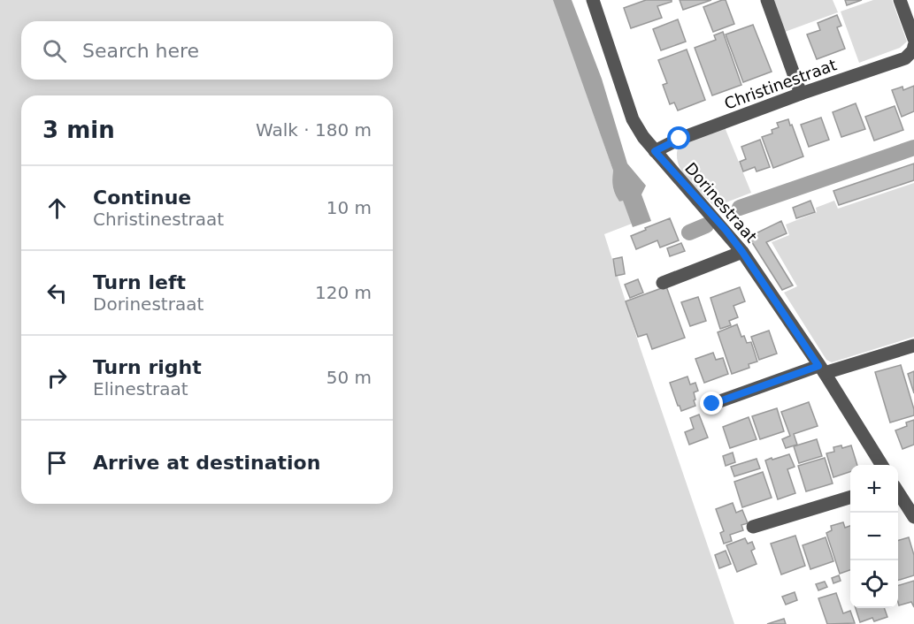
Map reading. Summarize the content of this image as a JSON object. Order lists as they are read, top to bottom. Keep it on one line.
{"streets":{"street":["Christinestraat","Dorinestraat"]},"crossings":[["Christinestraat","Dorinestraat"]],"page":{"search":"Search here","heading":["3 min","Walk · 180 m"],"list":[["Continue","Christinestraat","10 m"],["Turn left","Dorinestraat","120 m"],["Turn right","Elinestraat","50 m"],"Arrive at destination"],"map_buttons":["+","−"]}}
